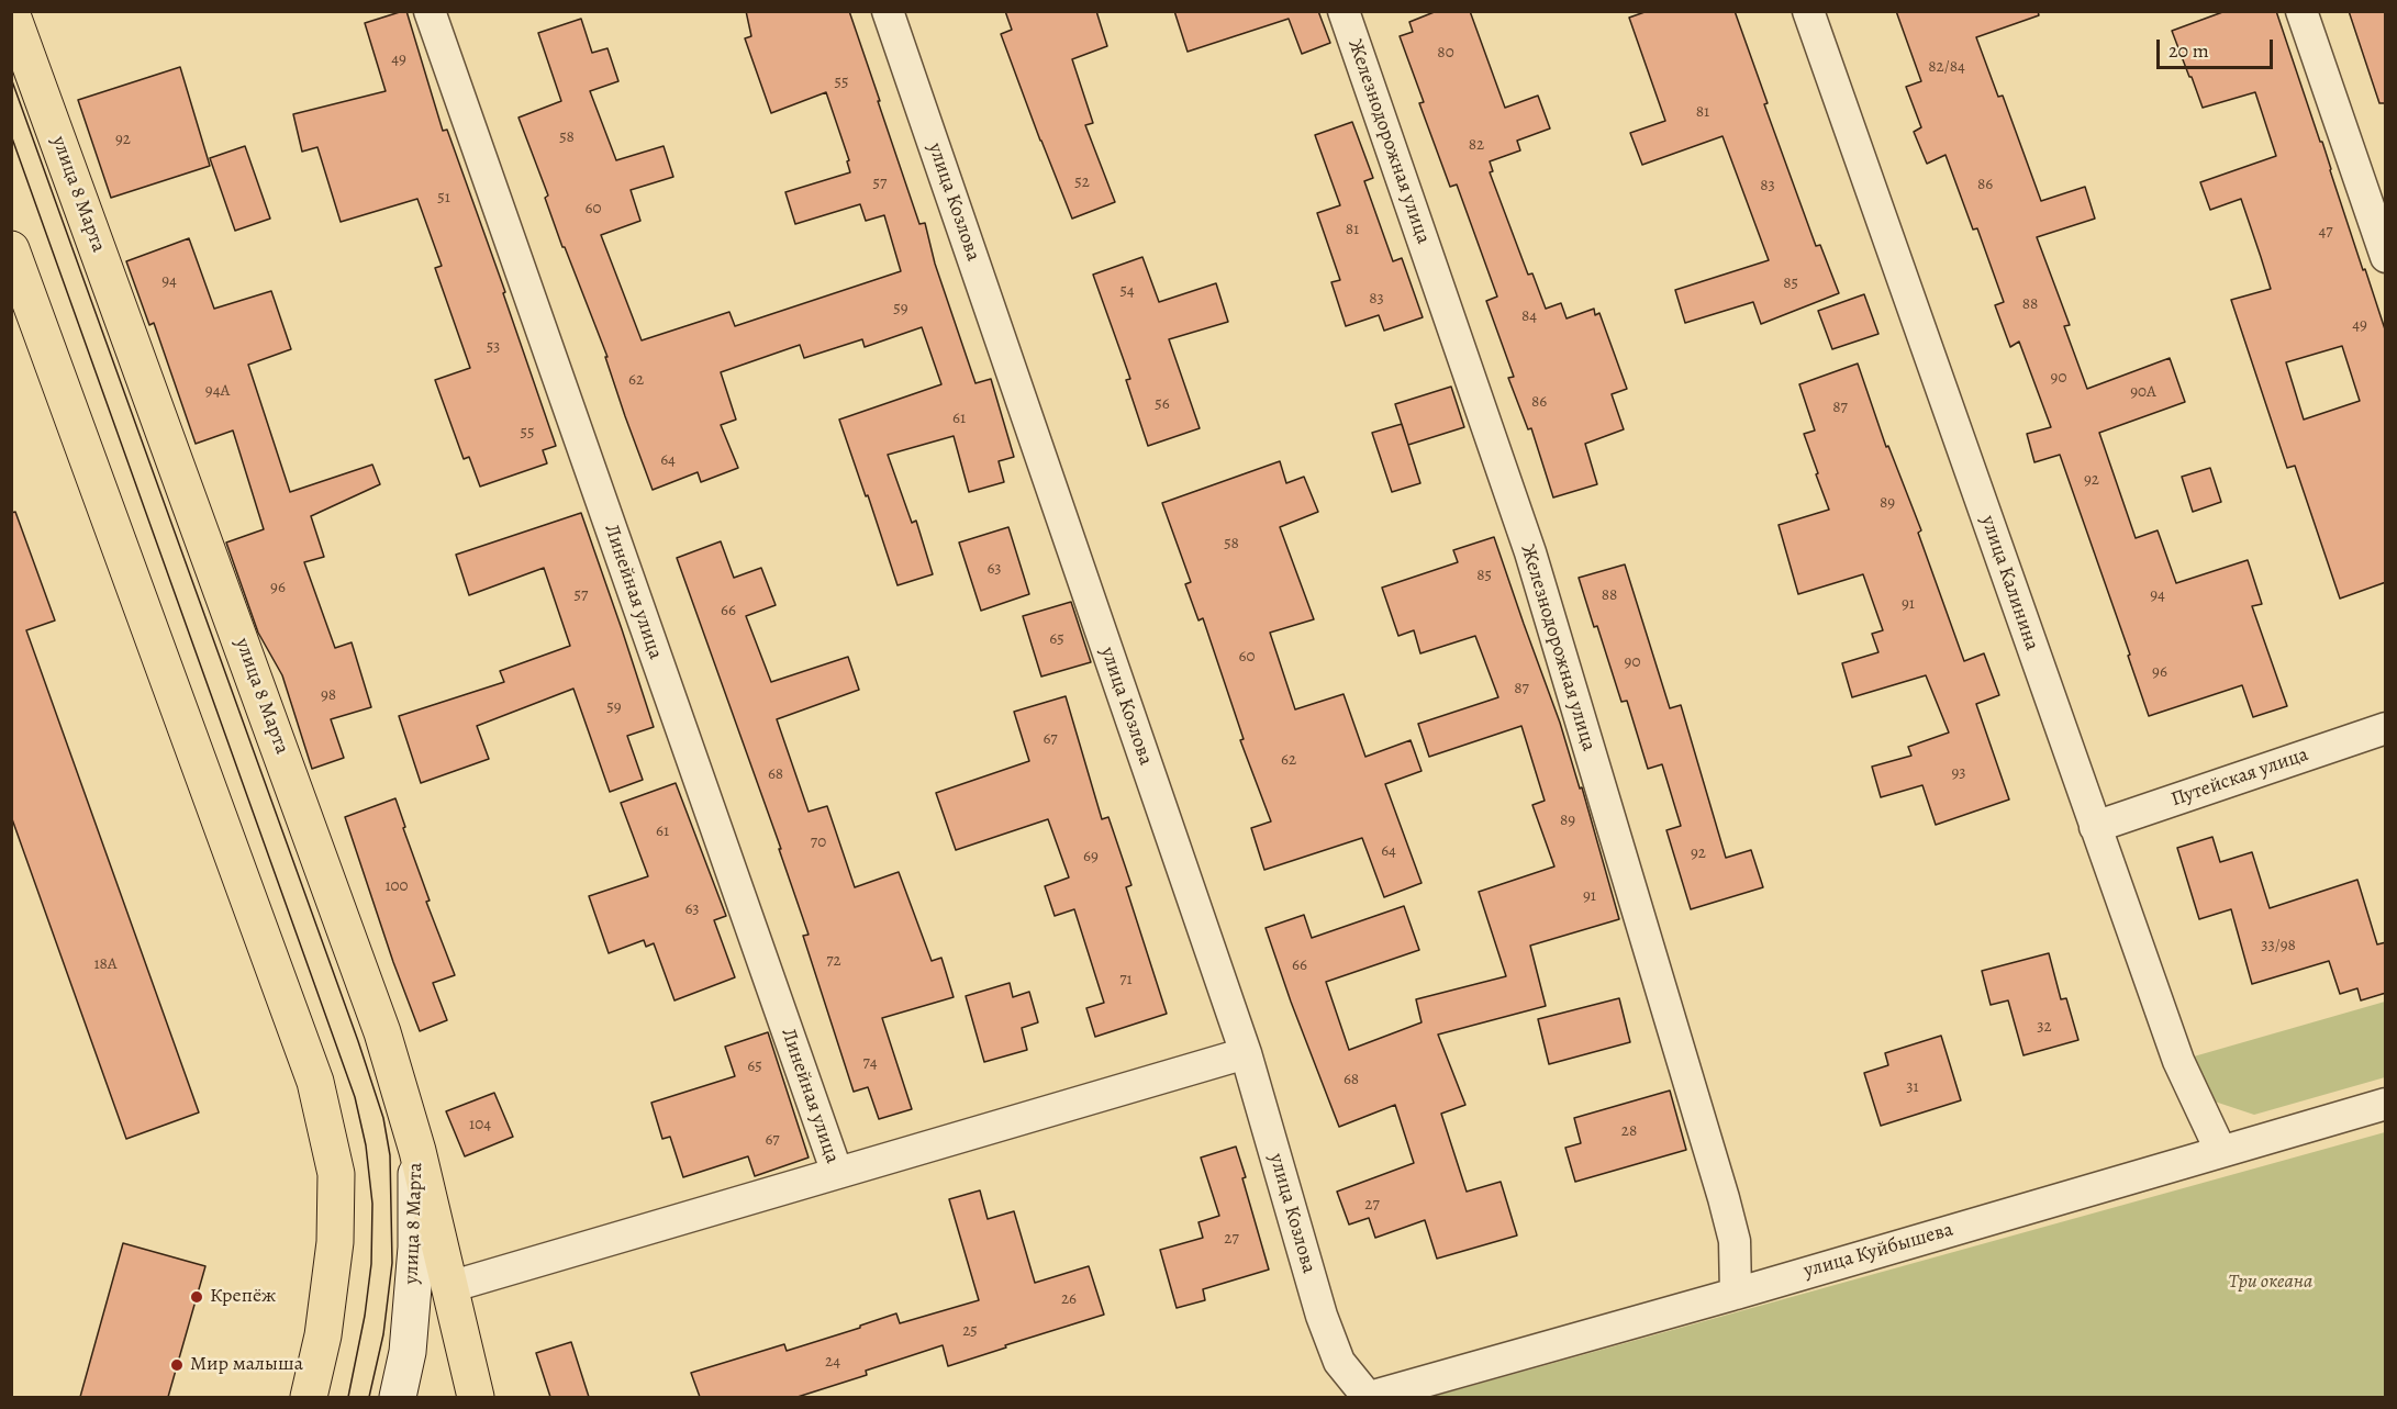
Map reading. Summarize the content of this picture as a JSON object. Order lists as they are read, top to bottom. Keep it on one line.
{"streets":{"main road":["улица 8 Марта"],"street":["Железнодорожная улица","улица Козлова","улица Калинина","Линейная улица","Путейская улица","улица Куйбышева"]},"crossings":[["Железнодорожная улица","улица Куйбышева"],["улица Козлова","улица Куйбышева"],["улица Калинина","Путейская улица"],["улица Калинина","улица Куйбышева"]],"parks":["Три океана"],"places":["Крепёж","Мир малыша"],"house_numbers":["80","49","82/84","55","81","58","92","82","52","57","86","83","51","60","81","47","94","85","54","83","88","59","84","49","53","90","62","94А","90А","86","56","87","61","55","64","92","89","58","63","85","96","57","88","94","91","66","65","60","90","96","87","98","59","67","62","93","68","89","61","70","64","92","69","100","91","63","33/98","72","18А","66","71","32","74","65","68","31","104","28","67","27","27","26","25","24"],"scale_bar":"20 m"}
